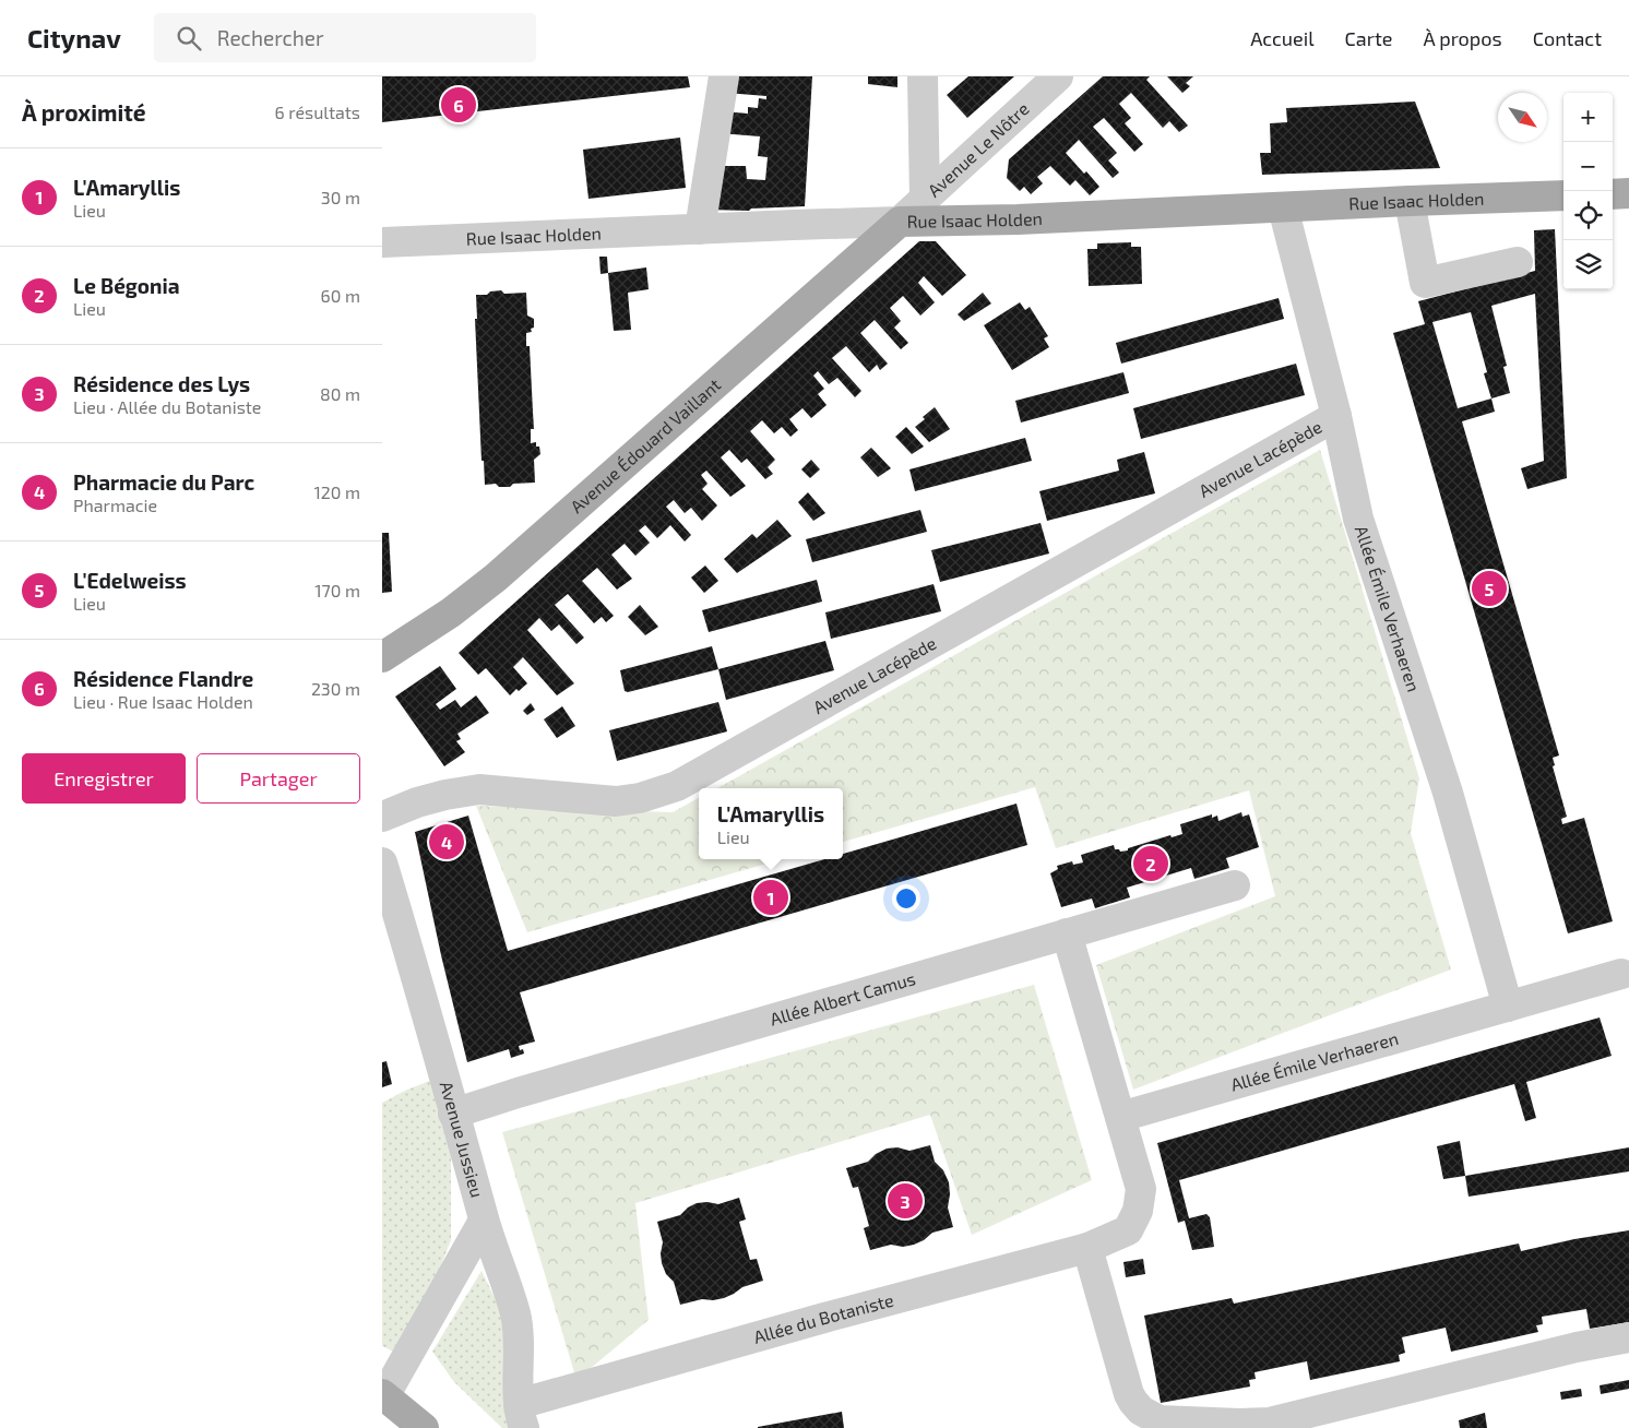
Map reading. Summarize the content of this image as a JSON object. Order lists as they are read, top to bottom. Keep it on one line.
{"streets":{"main road":["Rue Isaac Holden","Avenue Édouard Vaillant"],"street":["Avenue Le Nôtre","Avenue Lacépède","Allée Émile Verhaeren","Allée Albert Camus","Avenue Jussieu","Allée du Botaniste"]},"crossings":[["Avenue Le Nôtre","Rue Isaac Holden"],["Avenue Le Nôtre","Avenue Édouard Vaillant"],["Rue Isaac Holden","Avenue Édouard Vaillant"],["Rue Isaac Holden","Allée Émile Verhaeren"],["Avenue Lacépède","Allée Émile Verhaeren"],["Allée Émile Verhaeren","Allée du Botaniste"],["Allée Albert Camus","Avenue Jussieu"]],"north":"bottom right","page":{"header":"Citynav","search":"Rechercher","nav":["Accueil","Carte","À propos","Contact"],"heading":["À proximité","6 résultats"],"pins":["6","5","4","2","1","3"],"map_buttons":["+","−"],"list":[{"mark":"1","name":"L'Amaryllis","note":"Lieu","value":"30 m"},{"mark":"2","name":"Le Bégonia","note":"Lieu","value":"60 m"},{"mark":"3","name":"Résidence des Lys","note":"Lieu · Allée du Botaniste","value":"80 m"},{"mark":"4","name":"Pharmacie du Parc","note":"Pharmacie","value":"120 m"},{"mark":"5","name":"L'Edelweiss","note":"Lieu","value":"170 m"},{"mark":"6","name":"Résidence Flandre","note":"Lieu · Rue Isaac Holden","value":"230 m"}],"buttons":["Enregistrer","Partager"],"popup":["L'Amaryllis","Lieu"]}}
